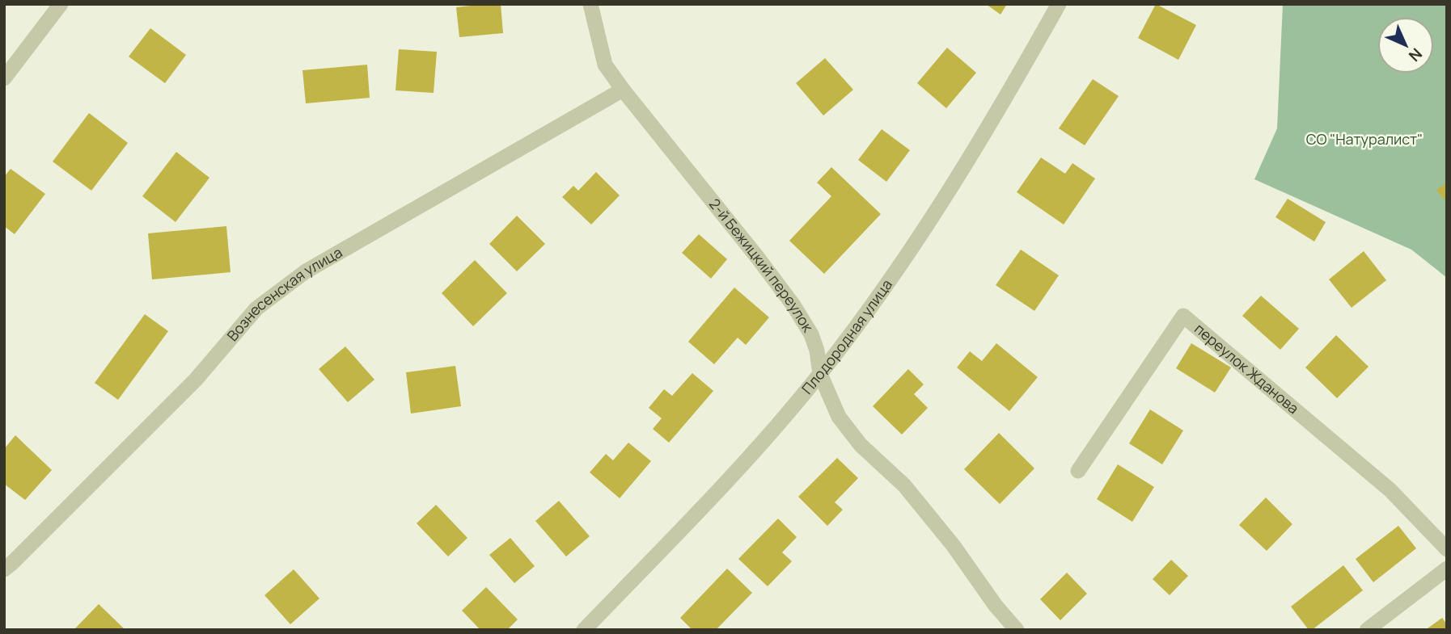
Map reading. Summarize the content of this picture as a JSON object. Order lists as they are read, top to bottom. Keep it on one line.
{"streets":{"street":["2-й Бежицкий переулок","Вознесенская улица","Плодородная улица","переулок Жданова"]},"crossings":[["2-й Бежицкий переулок","Вознесенская улица"],["2-й Бежицкий переулок","Плодородная улица"]],"parks":["СО \"Натуралист\""],"north":"bottom right"}
